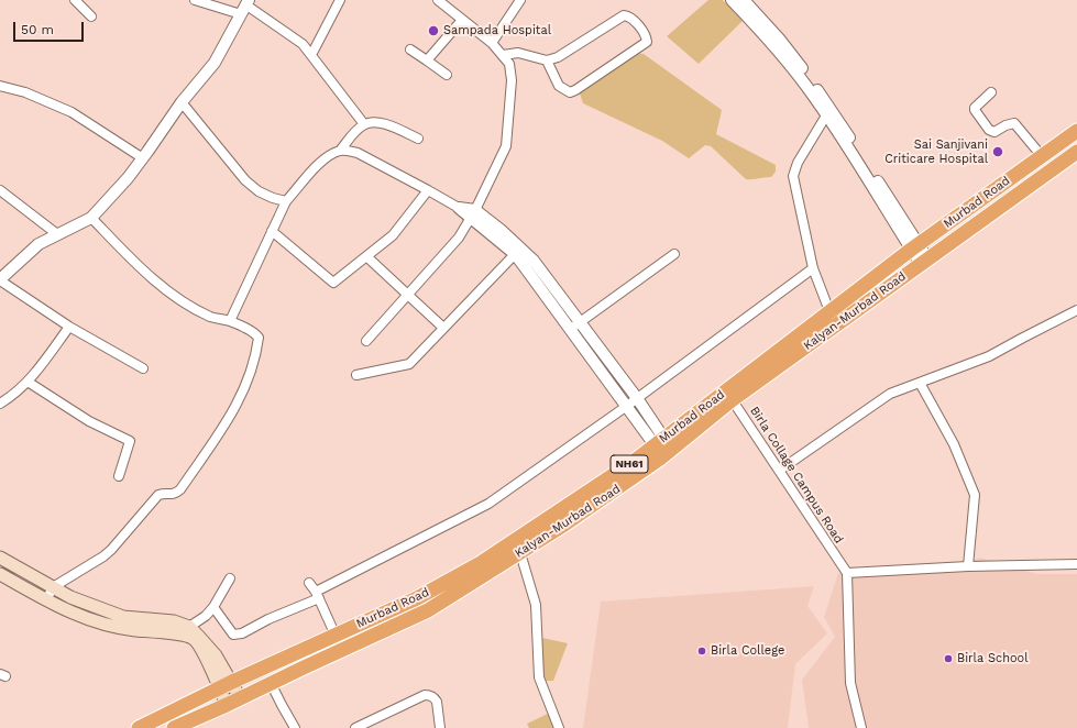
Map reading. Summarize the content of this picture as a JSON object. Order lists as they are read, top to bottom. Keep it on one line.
{"streets":{"highway":["Murbad Road","Kalyan-Murbad Road","NH61"],"street":["Birla Collage Campus Road"]},"crossings":[["Murbad Road","Kalyan-Murbad Road"],["Murbad Road","Birla Collage Campus Road"],["Kalyan-Murbad Road","Birla Collage Campus Road"]],"places":["Sampada Hospital","Sai Sanjivani Criticare Hospital","Birla College","Birla School"],"scale_bar":"50 m"}
